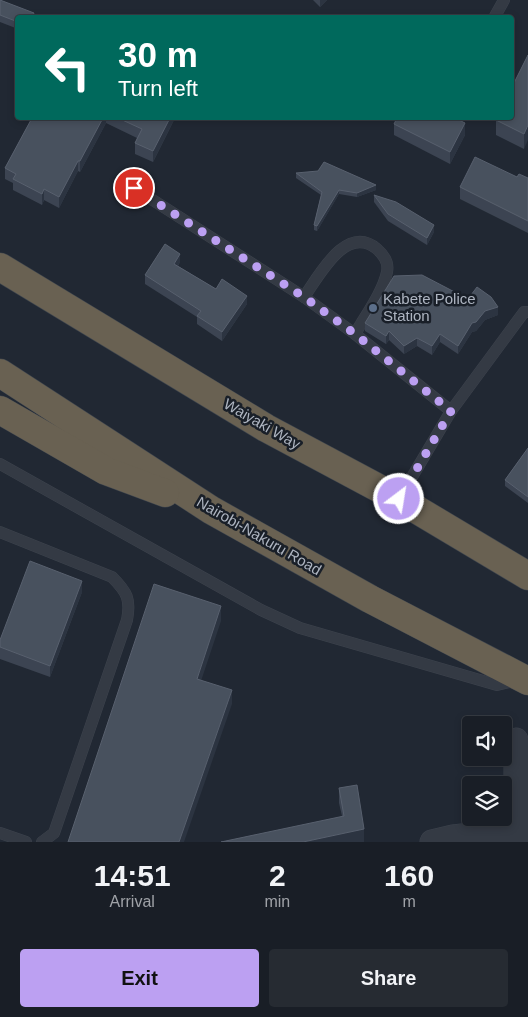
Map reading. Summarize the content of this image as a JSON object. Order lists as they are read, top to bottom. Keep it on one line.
{"streets":{"highway":["Waiyaki Way","Nairobi-Nakuru Road"]},"places":["Kabete Police Station"],"page":{"turn":["30 m","Turn left"],"eta":["14:51","Arrival","2","min","160","m"],"buttons":["Exit","Share"]}}
